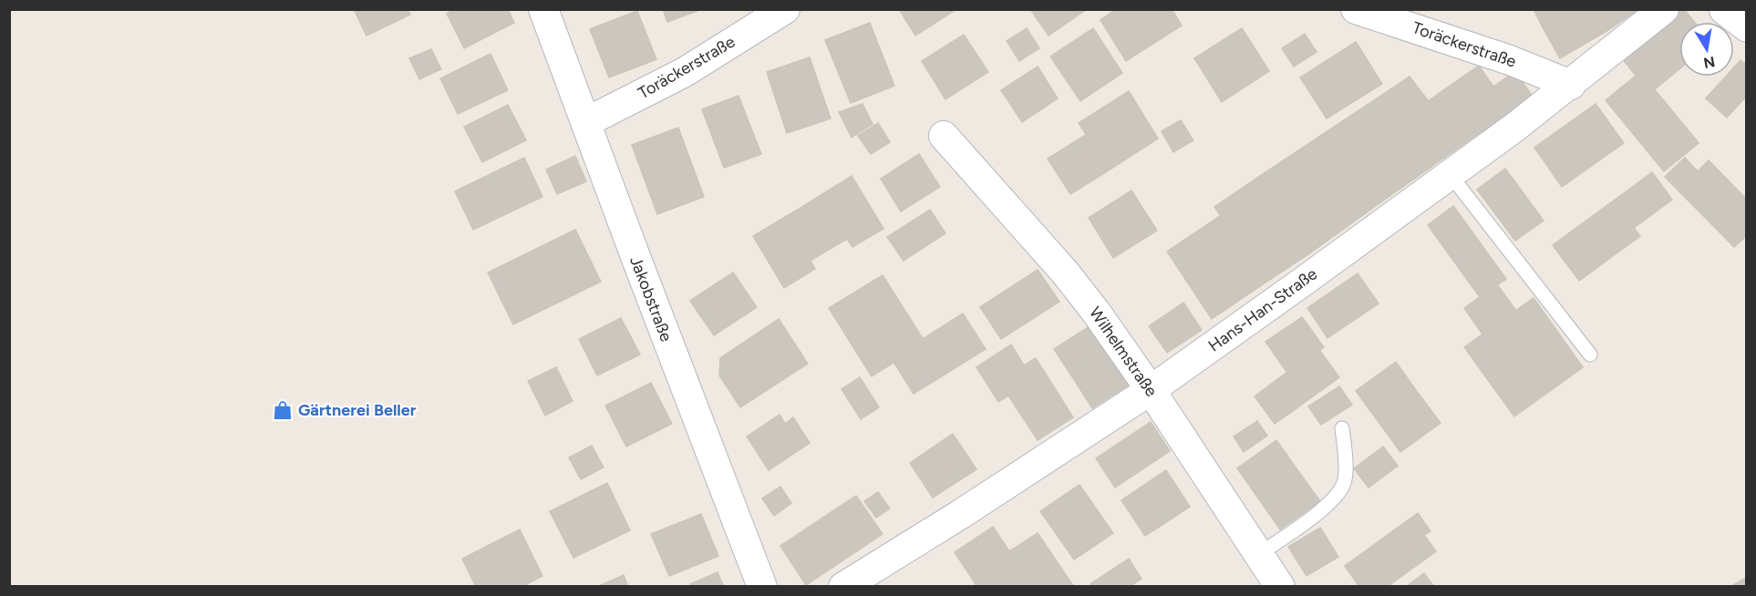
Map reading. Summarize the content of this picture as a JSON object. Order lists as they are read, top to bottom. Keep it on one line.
{"streets":{"street":["Toräckerstraße","Jakobstraße","Hans-Han-Straße","Wilhelmstraße"]},"crossings":[["Toräckerstraße","Jakobstraße"],["Toräckerstraße","Hans-Han-Straße"],["Hans-Han-Straße","Wilhelmstraße"]],"places":{"shop":["Gärtnerei Beller"]},"north":"bottom"}
